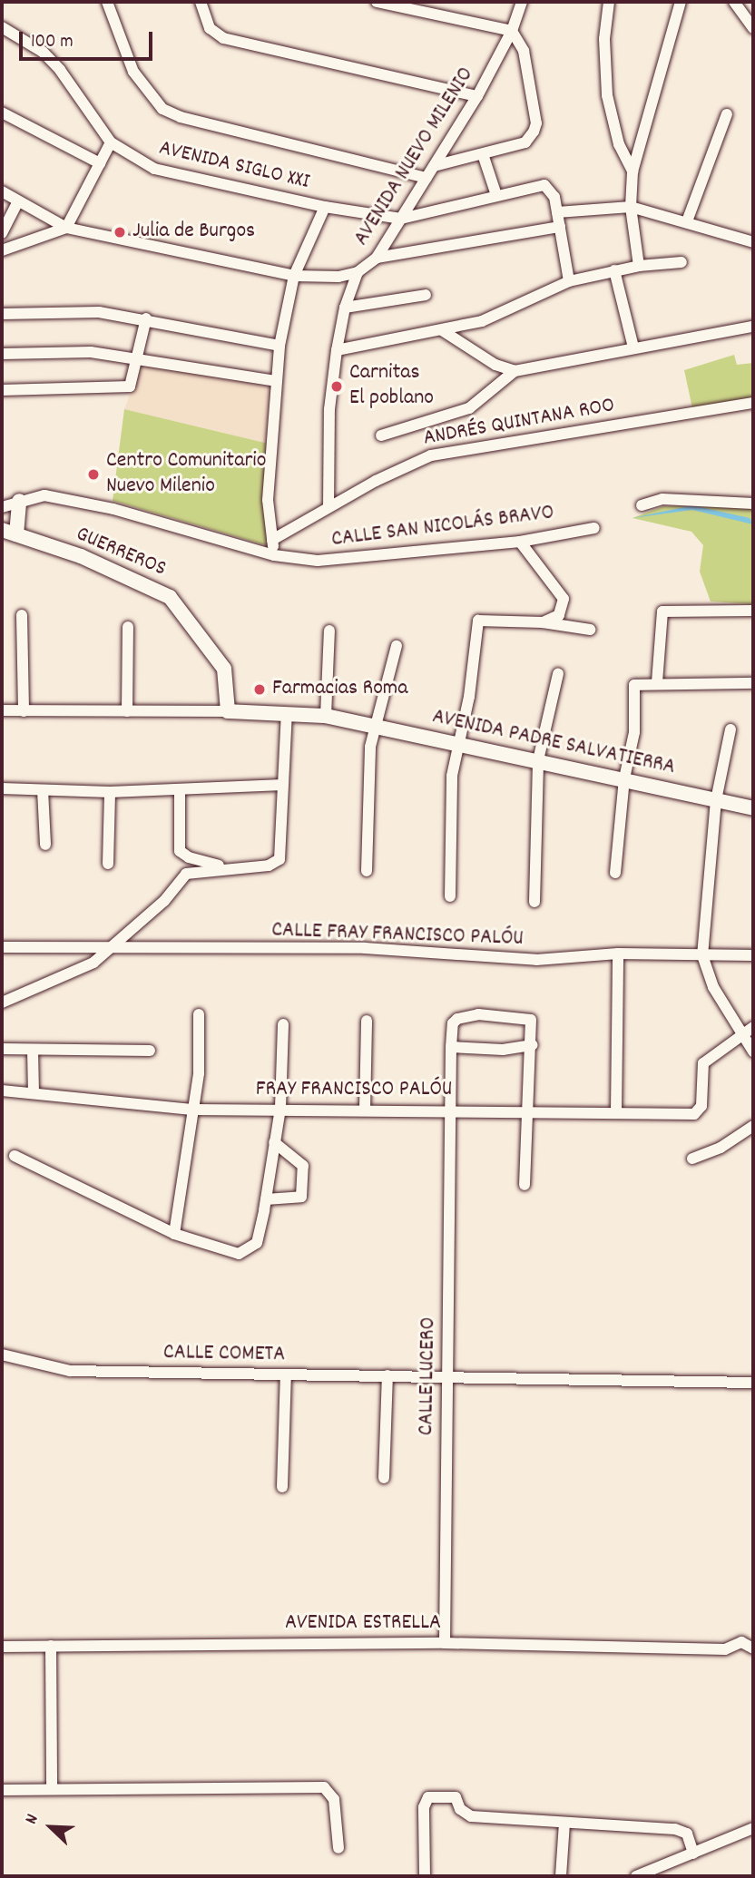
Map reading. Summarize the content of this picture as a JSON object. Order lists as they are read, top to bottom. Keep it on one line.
{"streets":{"main road":["GUERREROS","AVENIDA PADRE SALVATIERRA"],"street":["AVENIDA NUEVO MILENIO","AVENIDA SIGLO XXI","ANDRÉS QUINTANA ROO","CALLE SAN NICOLÁS BRAVO","CALLE FRAY FRANCISCO PALÓU","FRAY FRANCISCO PALÓU","CALLE COMETA","CALLE LUCERO","AVENIDA ESTRELLA"]},"crossings":[["AVENIDA NUEVO MILENIO","AVENIDA SIGLO XXI"],["GUERREROS","AVENIDA PADRE SALVATIERRA"],["FRAY FRANCISCO PALÓU","CALLE LUCERO"],["CALLE COMETA","CALLE LUCERO"],["CALLE LUCERO","AVENIDA ESTRELLA"]],"places":["Julia de Burgos","Carnitas El poblano","Centro Comunitario Nuevo Milenio","Farmacias Roma"],"scale_bar":"100 m","north":"top left"}
